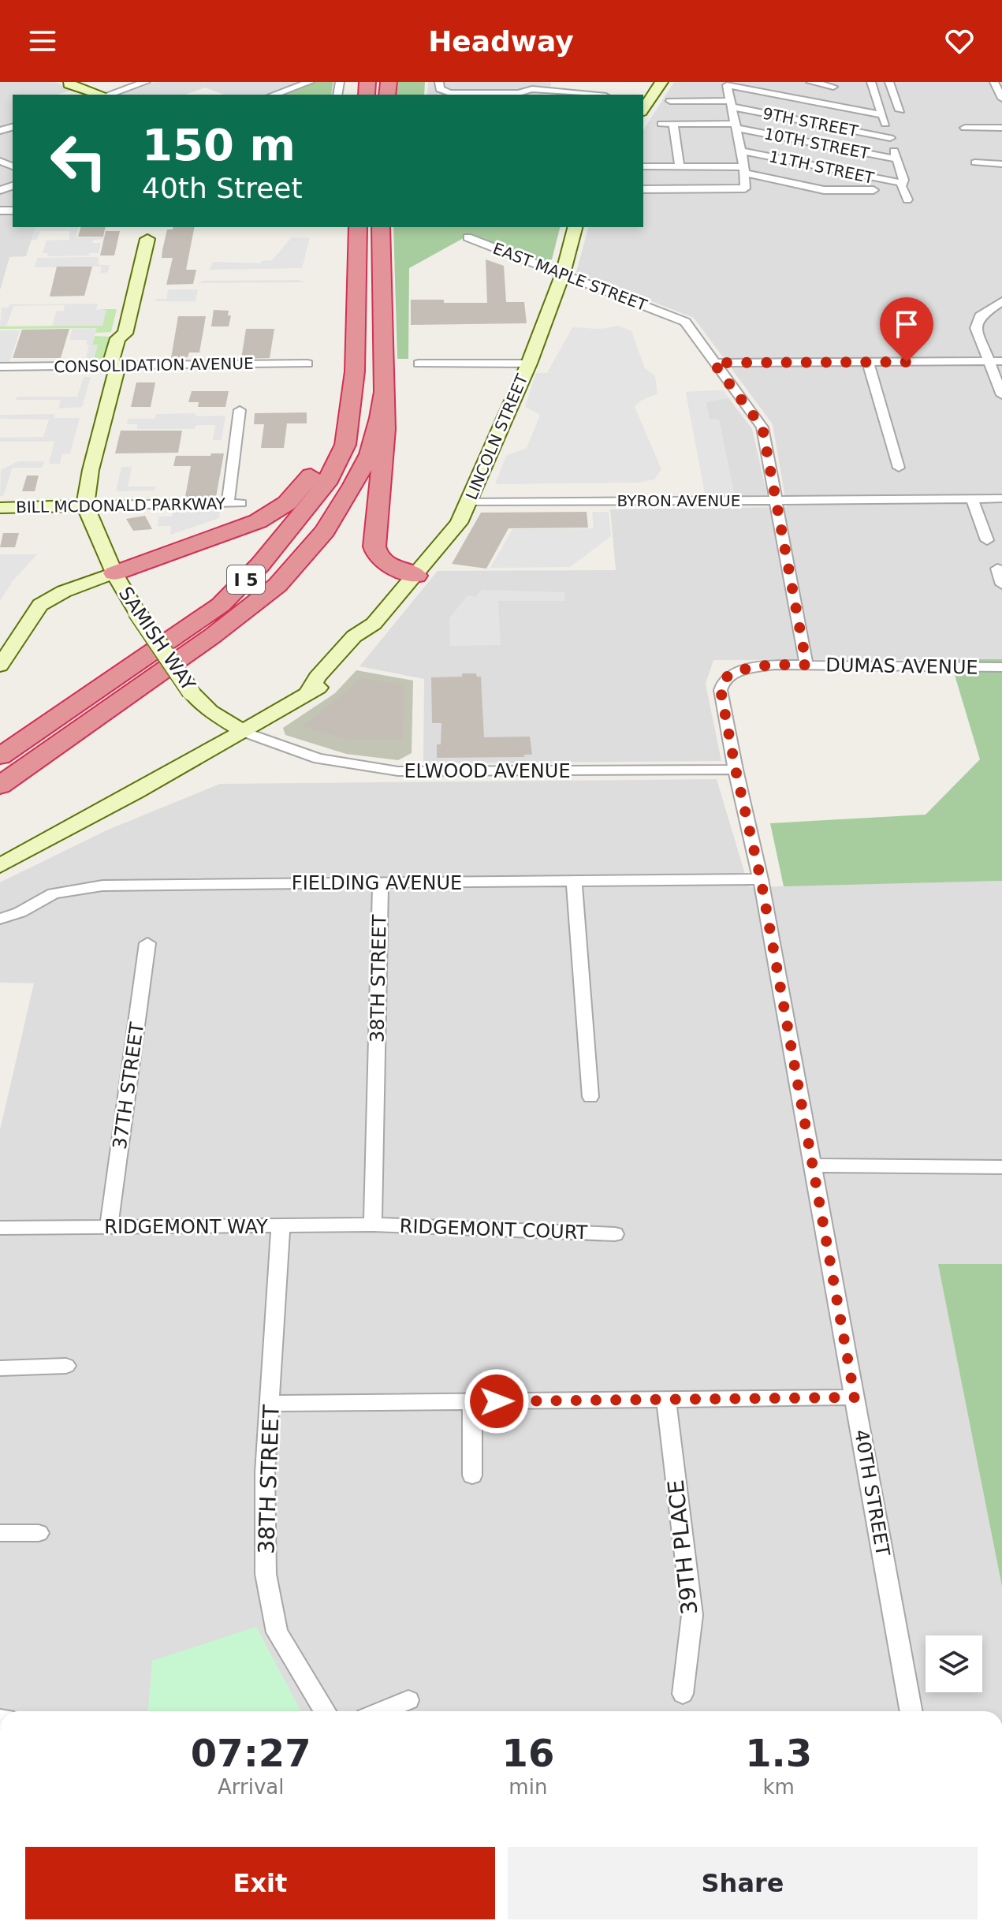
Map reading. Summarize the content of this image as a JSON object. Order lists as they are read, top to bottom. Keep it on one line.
{"streets":{"highway":["I 5"],"main road":["LINCOLN STREET","BILL MCDONALD PARKWAY","SAMISH WAY"],"street":["9TH STREET","10TH STREET","11TH STREET","EAST MAPLE STREET","CONSOLIDATION AVENUE","BYRON AVENUE","DUMAS AVENUE","ELWOOD AVENUE","FIELDING AVENUE","38TH STREET","37TH STREET","RIDGEMONT WAY","RIDGEMONT COURT","40TH STREET","39TH PLACE"]},"crossings":[["EAST MAPLE STREET","LINCOLN STREET"],["LINCOLN STREET","BYRON AVENUE"],["LINCOLN STREET","SAMISH WAY"],["LINCOLN STREET","ELWOOD AVENUE"],["BILL MCDONALD PARKWAY","SAMISH WAY"],["SAMISH WAY","ELWOOD AVENUE"],["DUMAS AVENUE","40TH STREET"],["ELWOOD AVENUE","40TH STREET"],["FIELDING AVENUE","38TH STREET"],["FIELDING AVENUE","40TH STREET"],["38TH STREET","RIDGEMONT WAY"],["38TH STREET","RIDGEMONT COURT"],["37TH STREET","RIDGEMONT WAY"],["RIDGEMONT WAY","RIDGEMONT COURT"]],"page":{"header":"Headway","turn":["150 m","40th Street"],"eta":["07:27","Arrival","16","min","1.3","km"],"buttons":["Exit","Share"]}}
